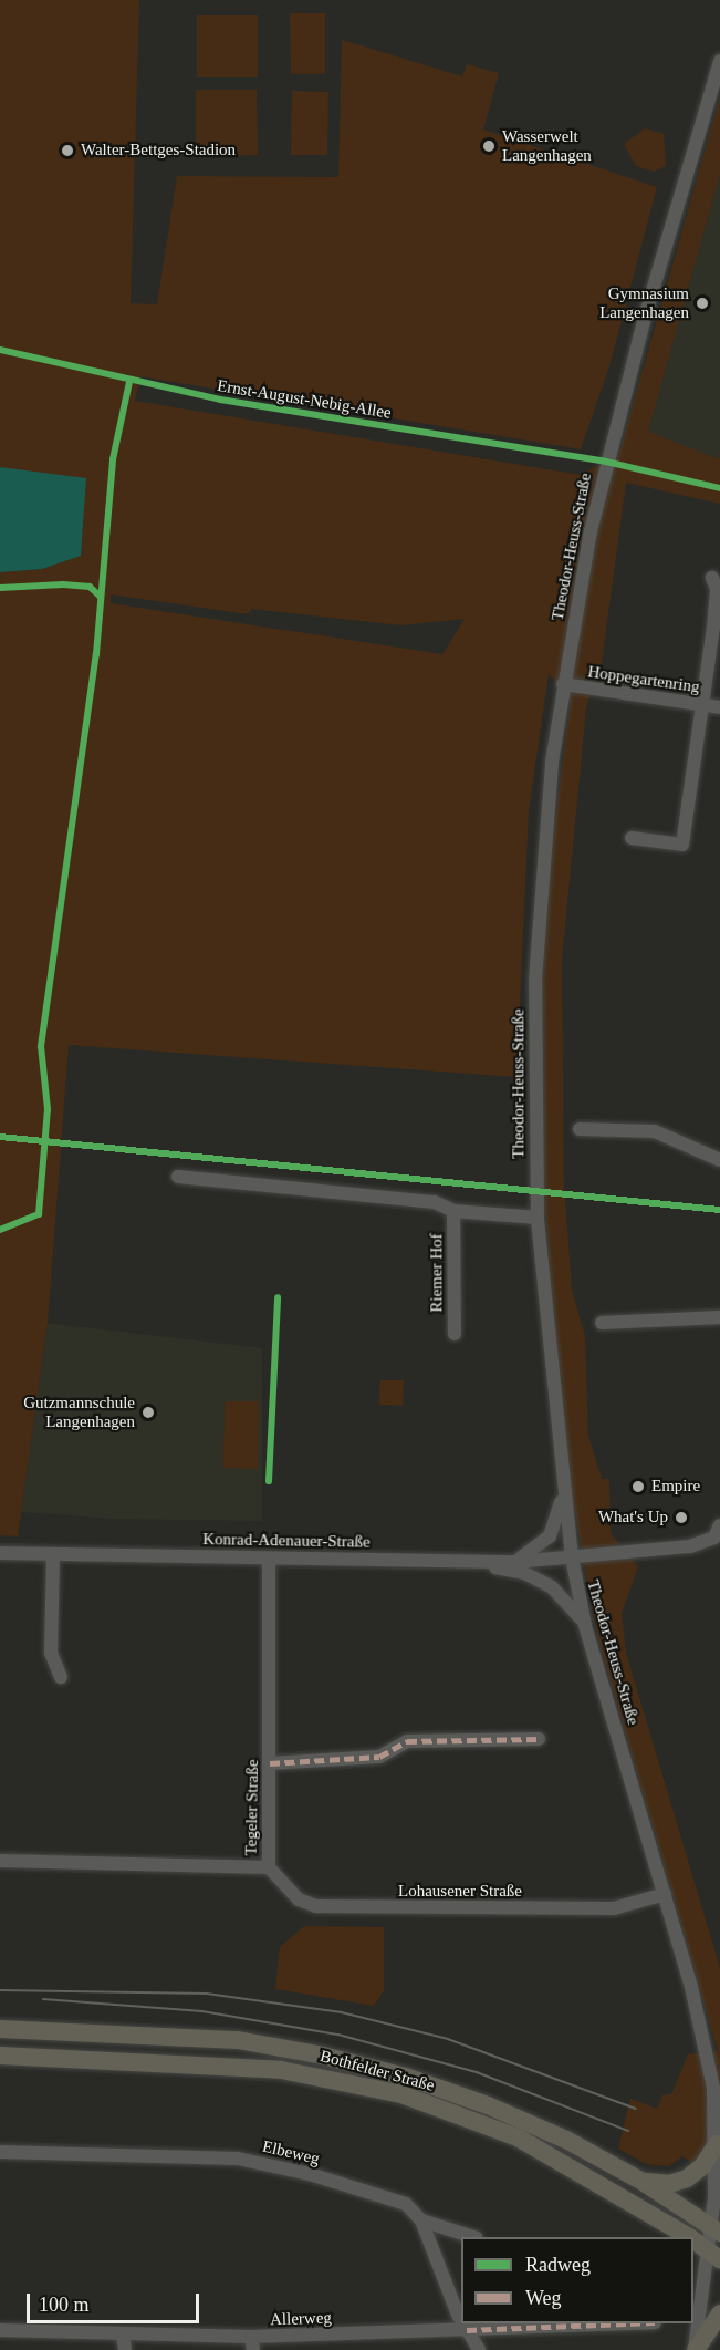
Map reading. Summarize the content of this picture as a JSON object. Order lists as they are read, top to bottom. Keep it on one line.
{"streets":{"main road":["Bothfelder Straße"],"street":["Theodor-Heuss-Straße","Hoppegartenring","Riemer Hof","Konrad-Adenauer-Straße","Tegeler Straße","Lohausener Straße","Elbeweg","Allerweg"],"cycle path":["Ernst-August-Nebig-Allee"]},"crossings":[["Theodor-Heuss-Straße","Hoppegartenring"],["Theodor-Heuss-Straße","Konrad-Adenauer-Straße"],["Theodor-Heuss-Straße","Lohausener Straße"],["Theodor-Heuss-Straße","Bothfelder Straße"],["Konrad-Adenauer-Straße","Tegeler Straße"],["Tegeler Straße","Lohausener Straße"],["Elbeweg","Allerweg"]],"places":["Wasserwelt Langenhagen","Walter-Bettges-Stadion","Gymnasium Langenhagen","Gutzmannschule Langenhagen","Empire","What's Up"],"legend":["Radweg","Weg"],"scale_bar":"100 m"}
